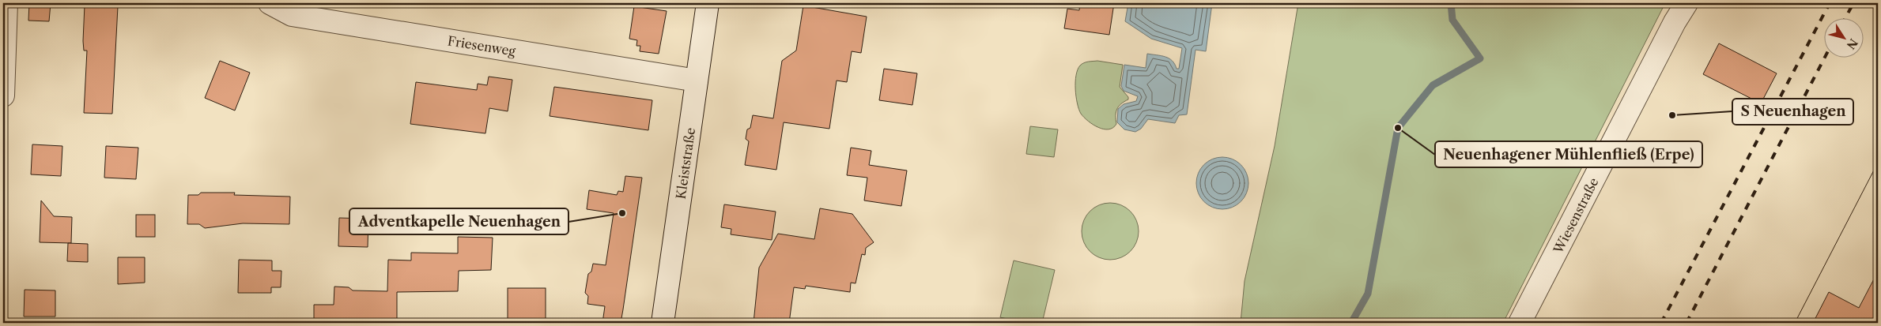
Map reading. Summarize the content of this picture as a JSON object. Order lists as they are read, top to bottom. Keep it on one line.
{"streets":{"street":["Friesenweg","Kleiststraße","Wiesenstraße"]},"crossings":[["Friesenweg","Kleiststraße"]],"places":["S Neuenhagen","Neuenhagener Mühlenfließ (Erpe)","Adventkapelle Neuenhagen"],"north":"bottom right"}
